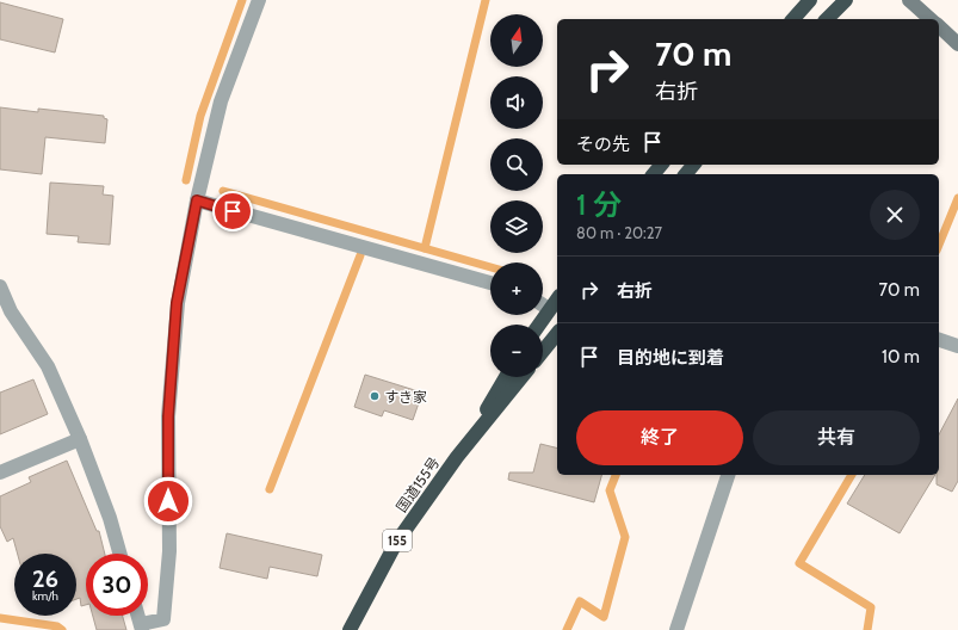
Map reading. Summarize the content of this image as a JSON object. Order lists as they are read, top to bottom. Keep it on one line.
{"streets":{"highway":["国道155号","155"]},"places":["すき家"],"north":"top","page":{"map_buttons":["+","−"],"turn":["70 m","右折"],"then":"その先","heading":["1 分","80 m · 20:27"],"list":[{"name":"右折","value":"70 m"},{"name":"目的地に到着","value":"10 m"}],"buttons":["終了","共有"],"speed":"26 km/h","limit":"30"}}
